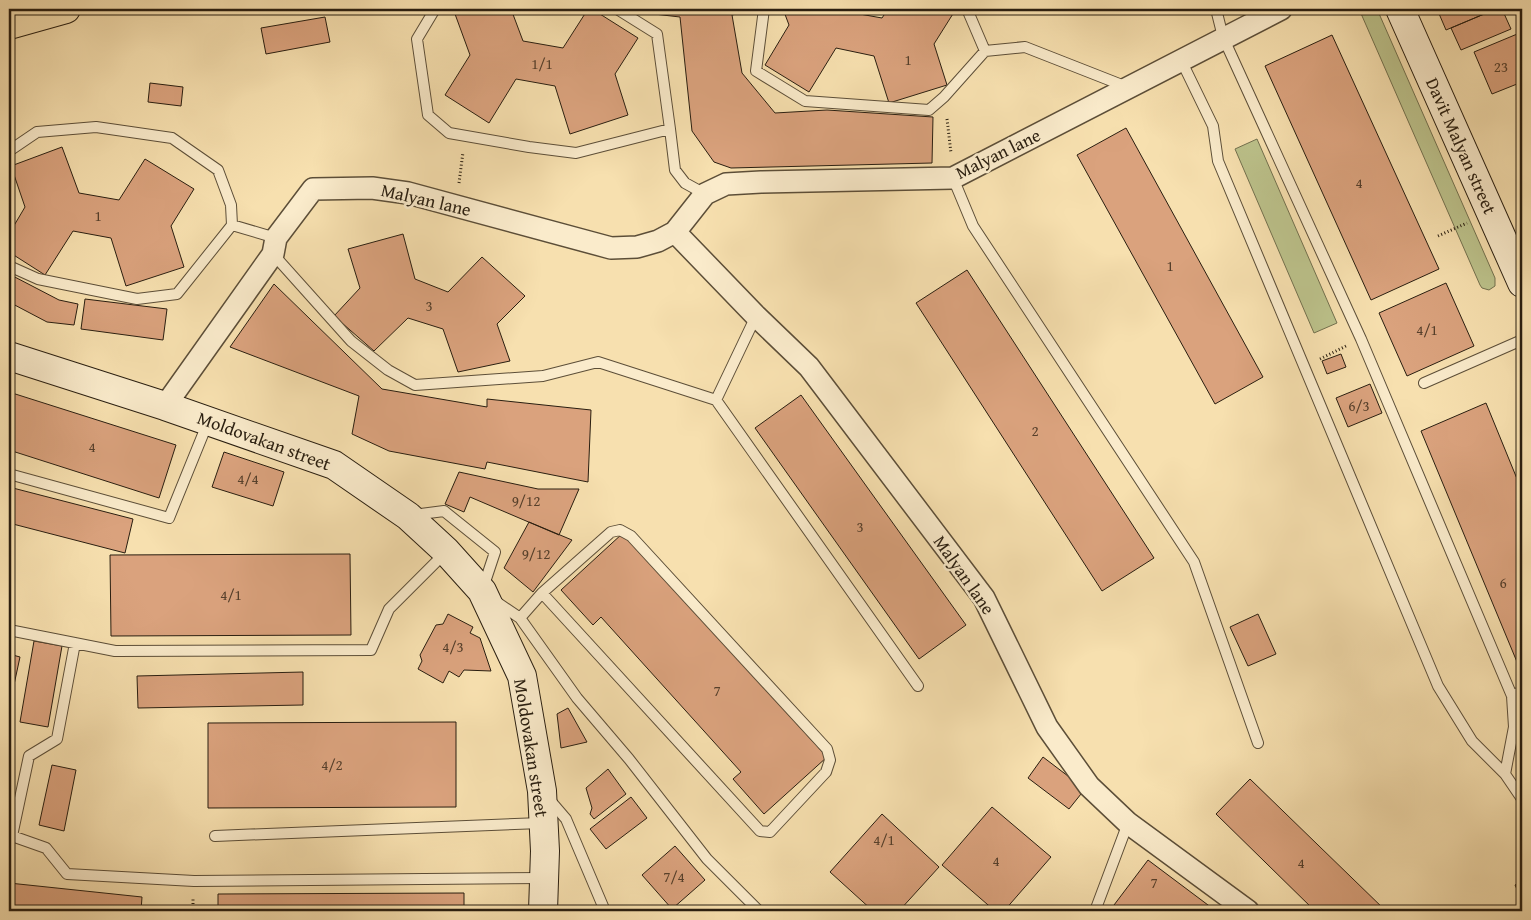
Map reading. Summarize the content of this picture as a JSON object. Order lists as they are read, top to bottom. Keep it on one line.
{"streets":{"street":["Davit Malyan street","Malyan lane","Moldovakan street"]},"crossings":[["Malyan lane","Moldovakan street"]],"house_numbers":["1","1/1","23","4","1","1","3","4/1","6/3","2","4","4/4","9/12","3","9/12","6","4/1","4/3","7","4/2","4/1","4","4","7/4","7"]}
